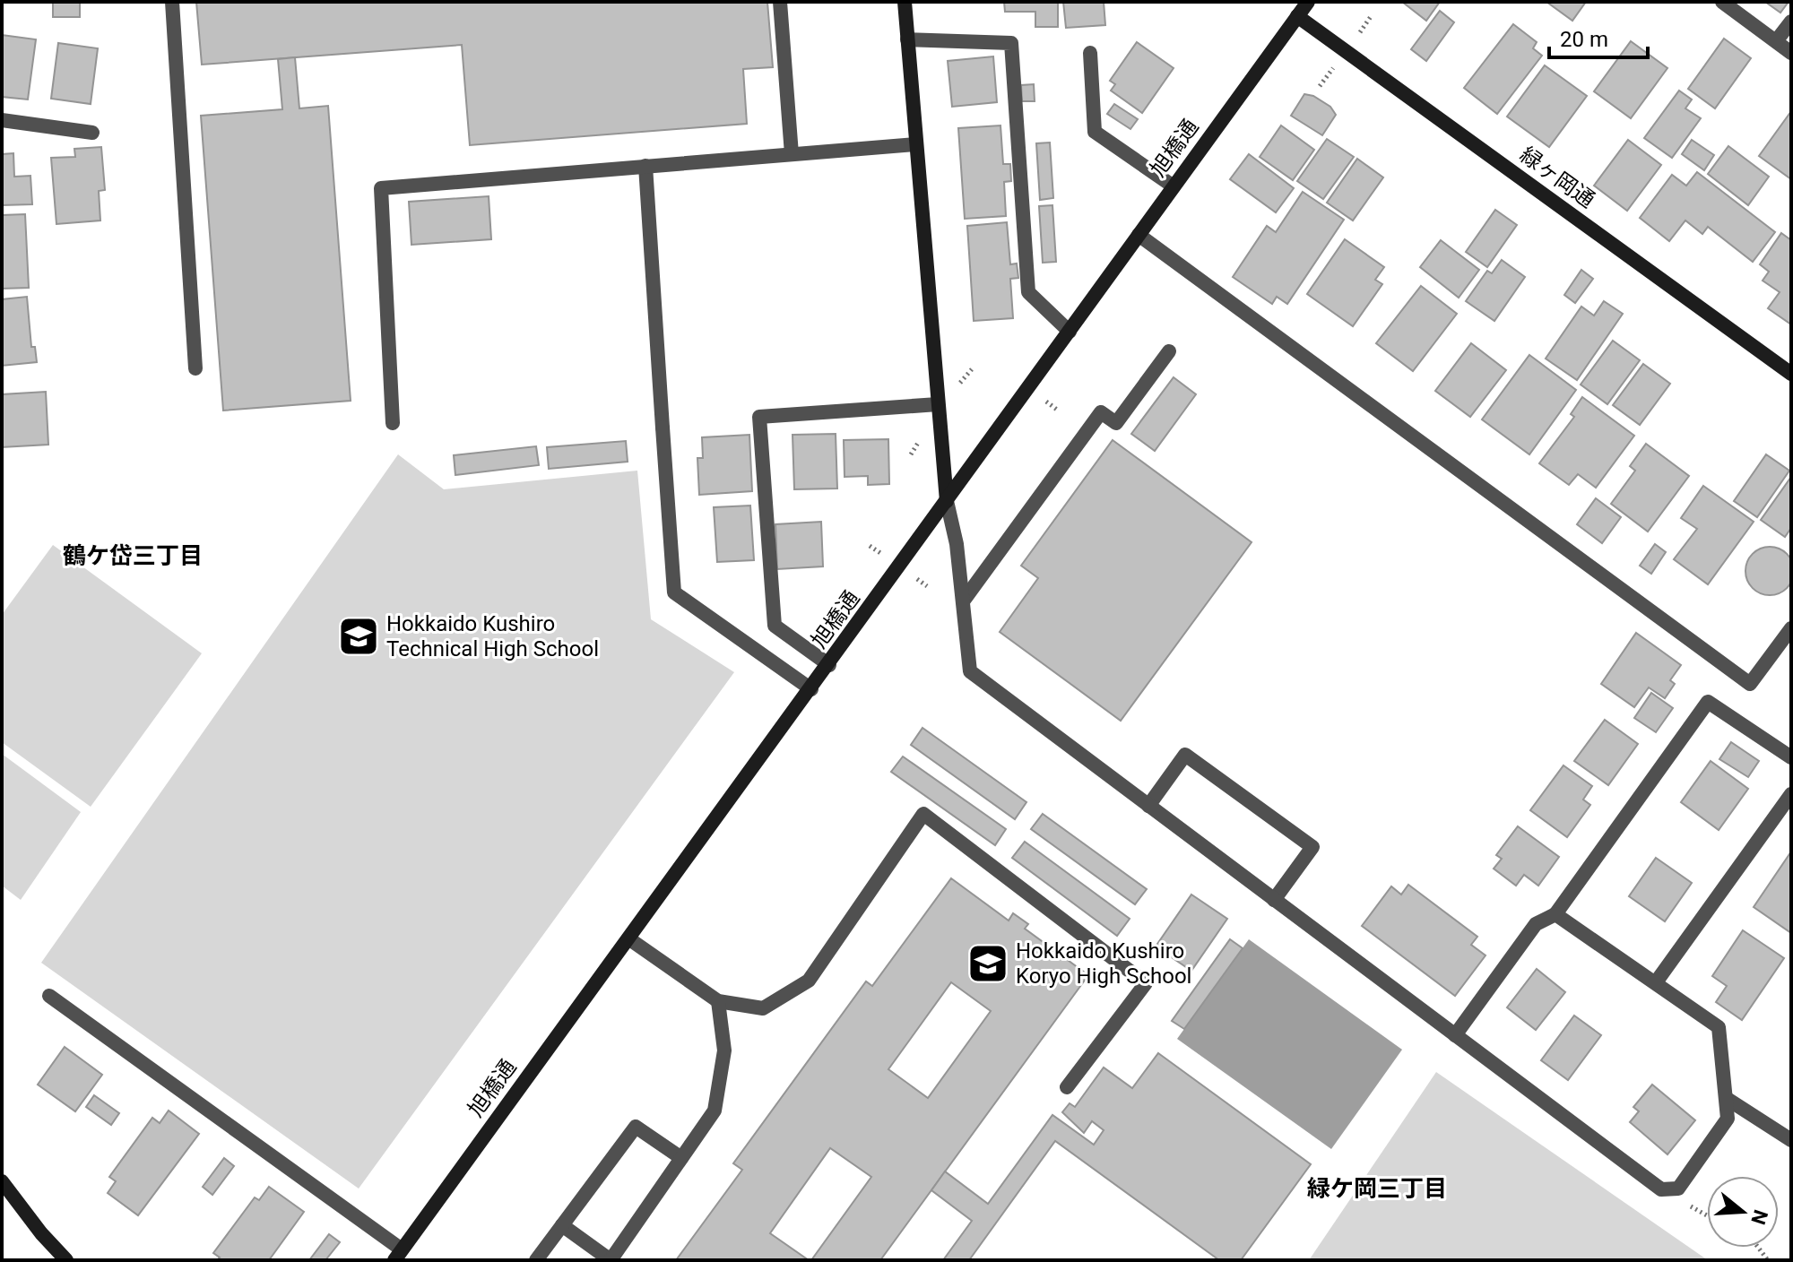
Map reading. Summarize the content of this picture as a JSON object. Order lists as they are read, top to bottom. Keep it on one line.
{"streets":{"street":["旭橋通","緑ヶ岡通"]},"crossings":[["旭橋通","緑ヶ岡通"]],"districts":["鶴ケ岱三丁目","緑ケ岡三丁目"],"places":{"school or university":["Hokkaido Kushiro Technical High School","Hokkaido Kushiro Koryo High School"]},"scale_bar":"20 m","north":"right"}
